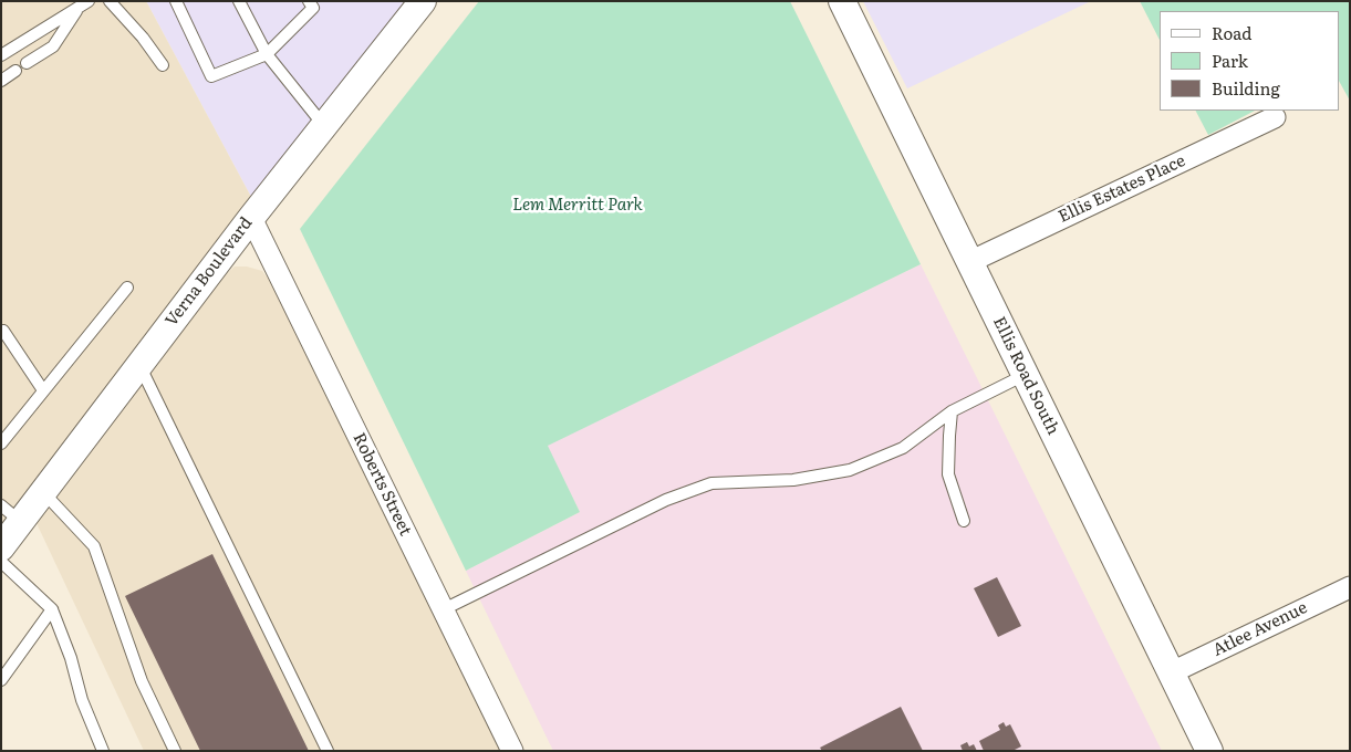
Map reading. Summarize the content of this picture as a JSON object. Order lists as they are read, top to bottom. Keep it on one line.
{"streets":{"street":["Ellis Estates Place","Verna Boulevard","Ellis Road South","Roberts Street","Atlee Avenue"]},"crossings":[["Ellis Estates Place","Ellis Road South"],["Verna Boulevard","Roberts Street"],["Ellis Road South","Atlee Avenue"]],"parks":["Lem Merritt Park"],"legend":["Road","Park","Building"]}
